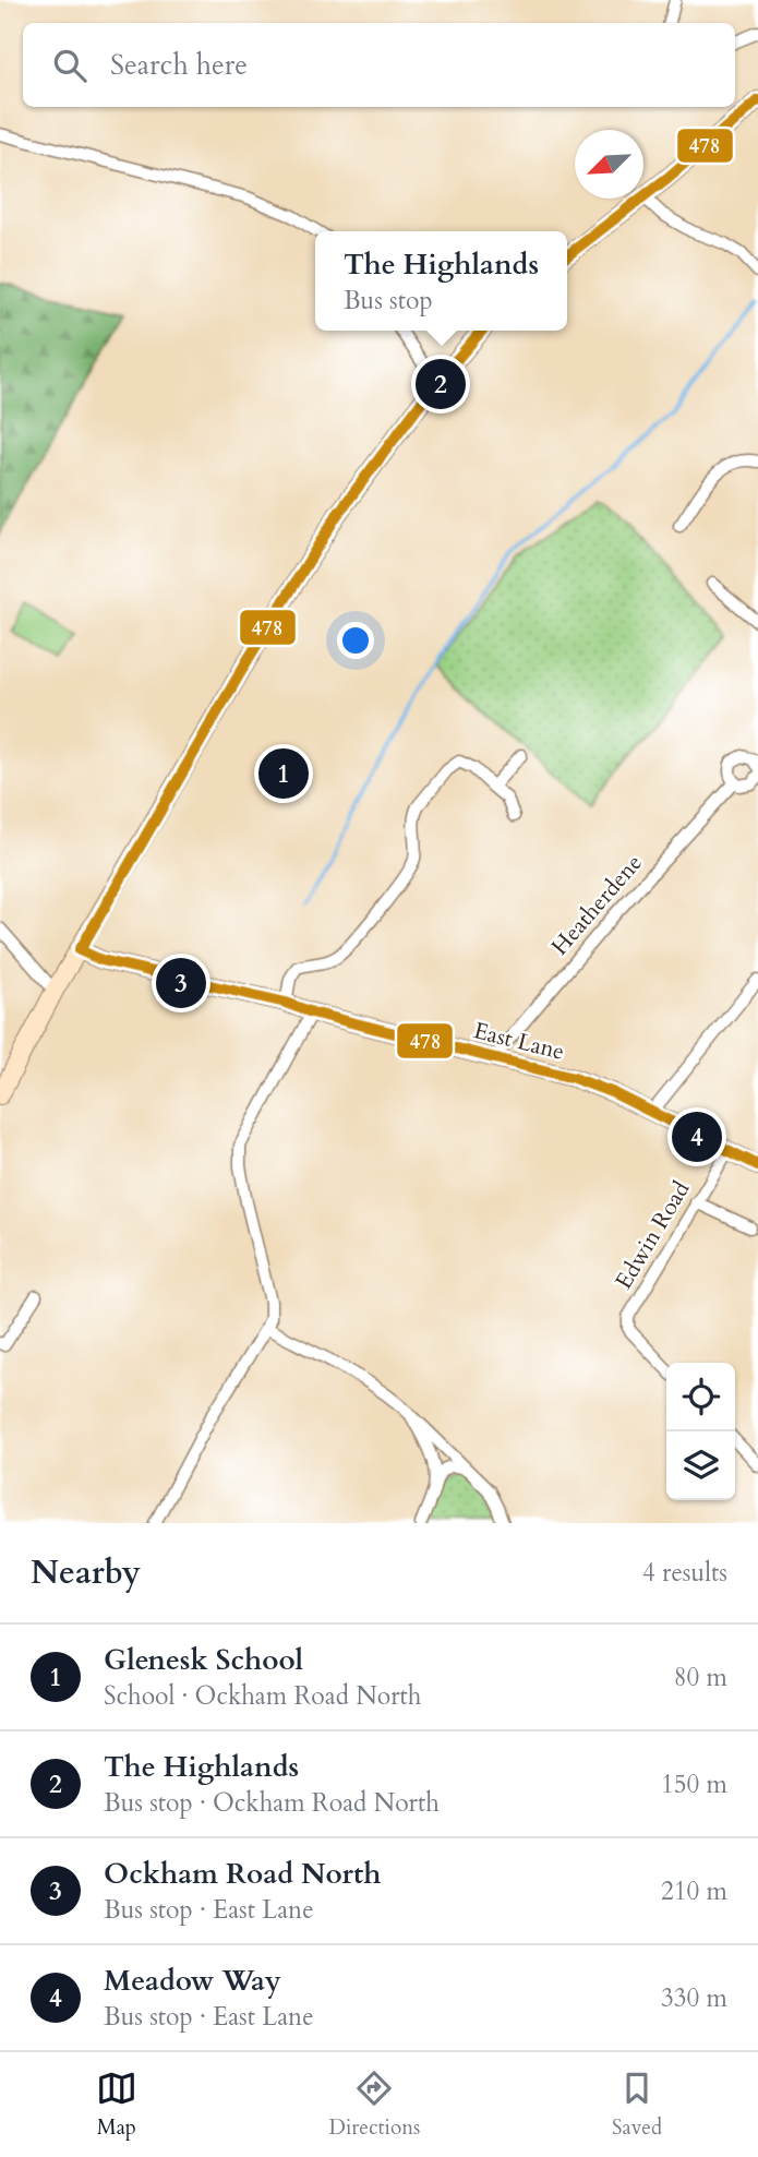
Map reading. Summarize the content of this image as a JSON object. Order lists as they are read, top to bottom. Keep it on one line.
{"streets":{"main road":["East Lane"],"street":["Heatherdene","Edwin Road"]},"crossings":[["Heatherdene","East Lane"],["East Lane","Edwin Road"]],"lines":["transit line 478"],"north":"bottom left","page":{"search":"Search here","popup":["The Highlands","Bus stop"],"pins":["2","1","3","4"],"heading":["Nearby","4 results"],"list":[{"mark":"1","name":"Glenesk School","note":"School · Ockham Road North","value":"80 m"},{"mark":"2","name":"The Highlands","note":"Bus stop · Ockham Road North","value":"150 m"},{"mark":"3","name":"Ockham Road North","note":"Bus stop · East Lane","value":"210 m"},{"mark":"4","name":"Meadow Way","note":"Bus stop · East Lane","value":"330 m"}],"nav":["Map","Directions","Saved"]}}
